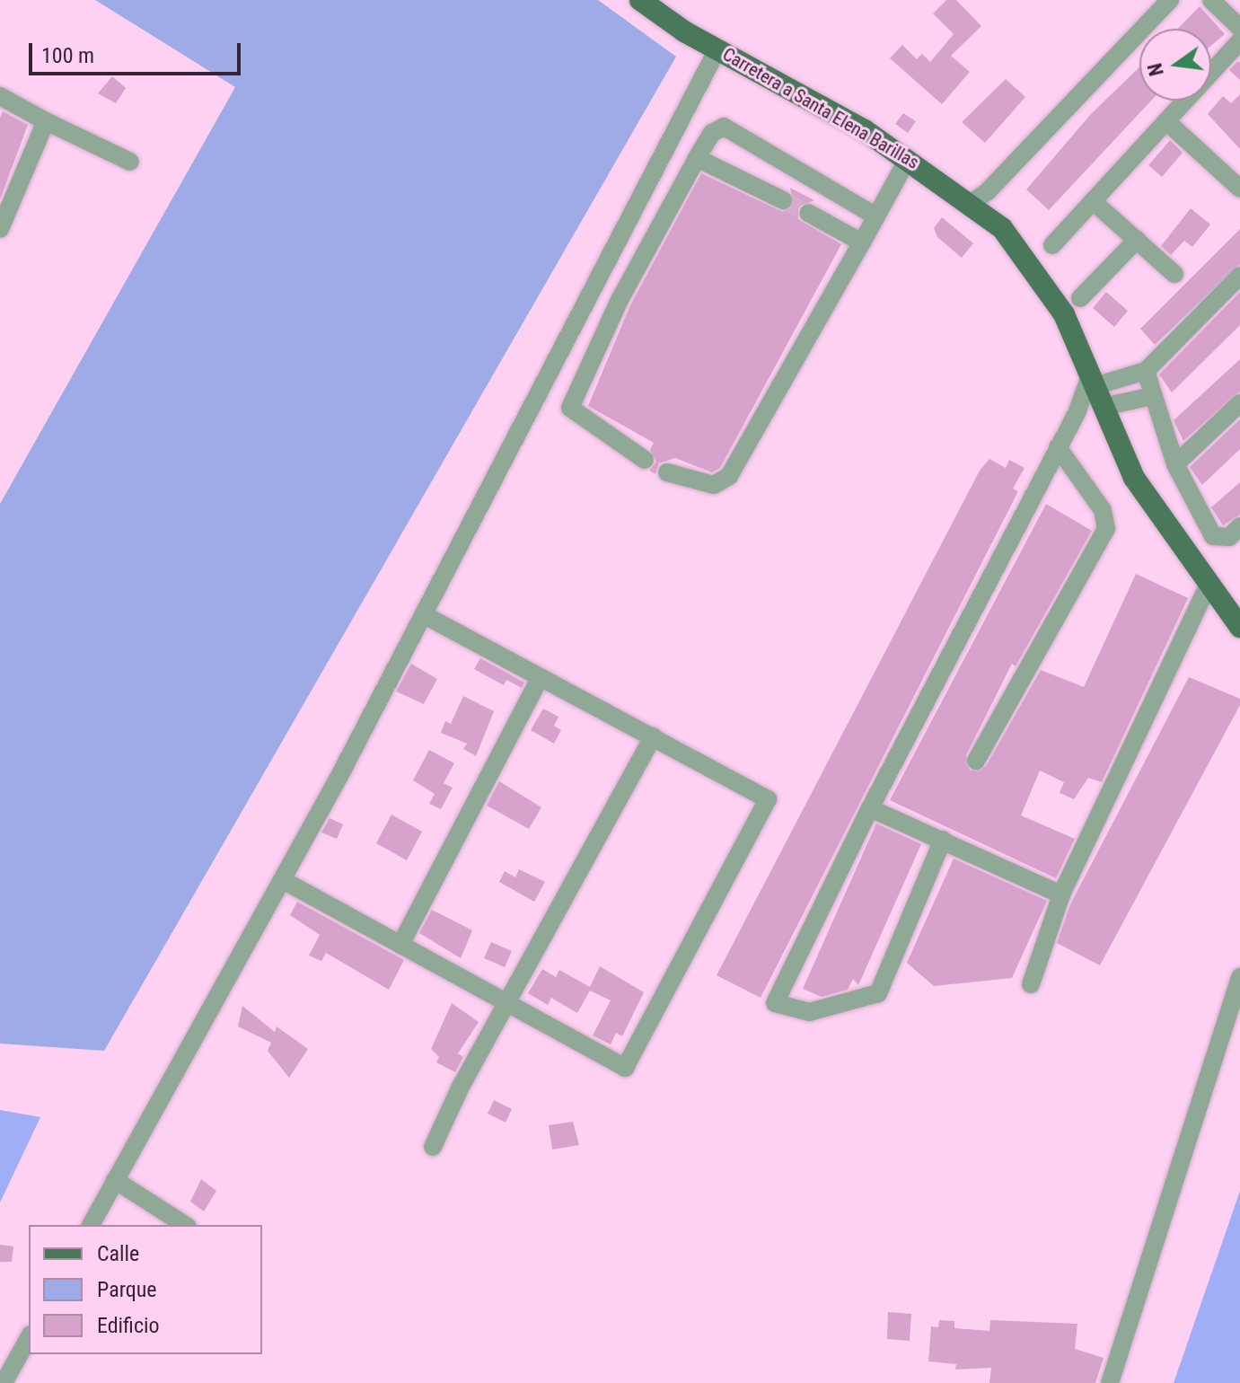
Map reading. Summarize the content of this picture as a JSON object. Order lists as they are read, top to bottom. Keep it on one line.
{"streets":{"main road":["Carretera a Santa Elena Barillas"]},"legend":["Calle","Parque","Edificio"],"scale_bar":"100 m","north":"left"}
